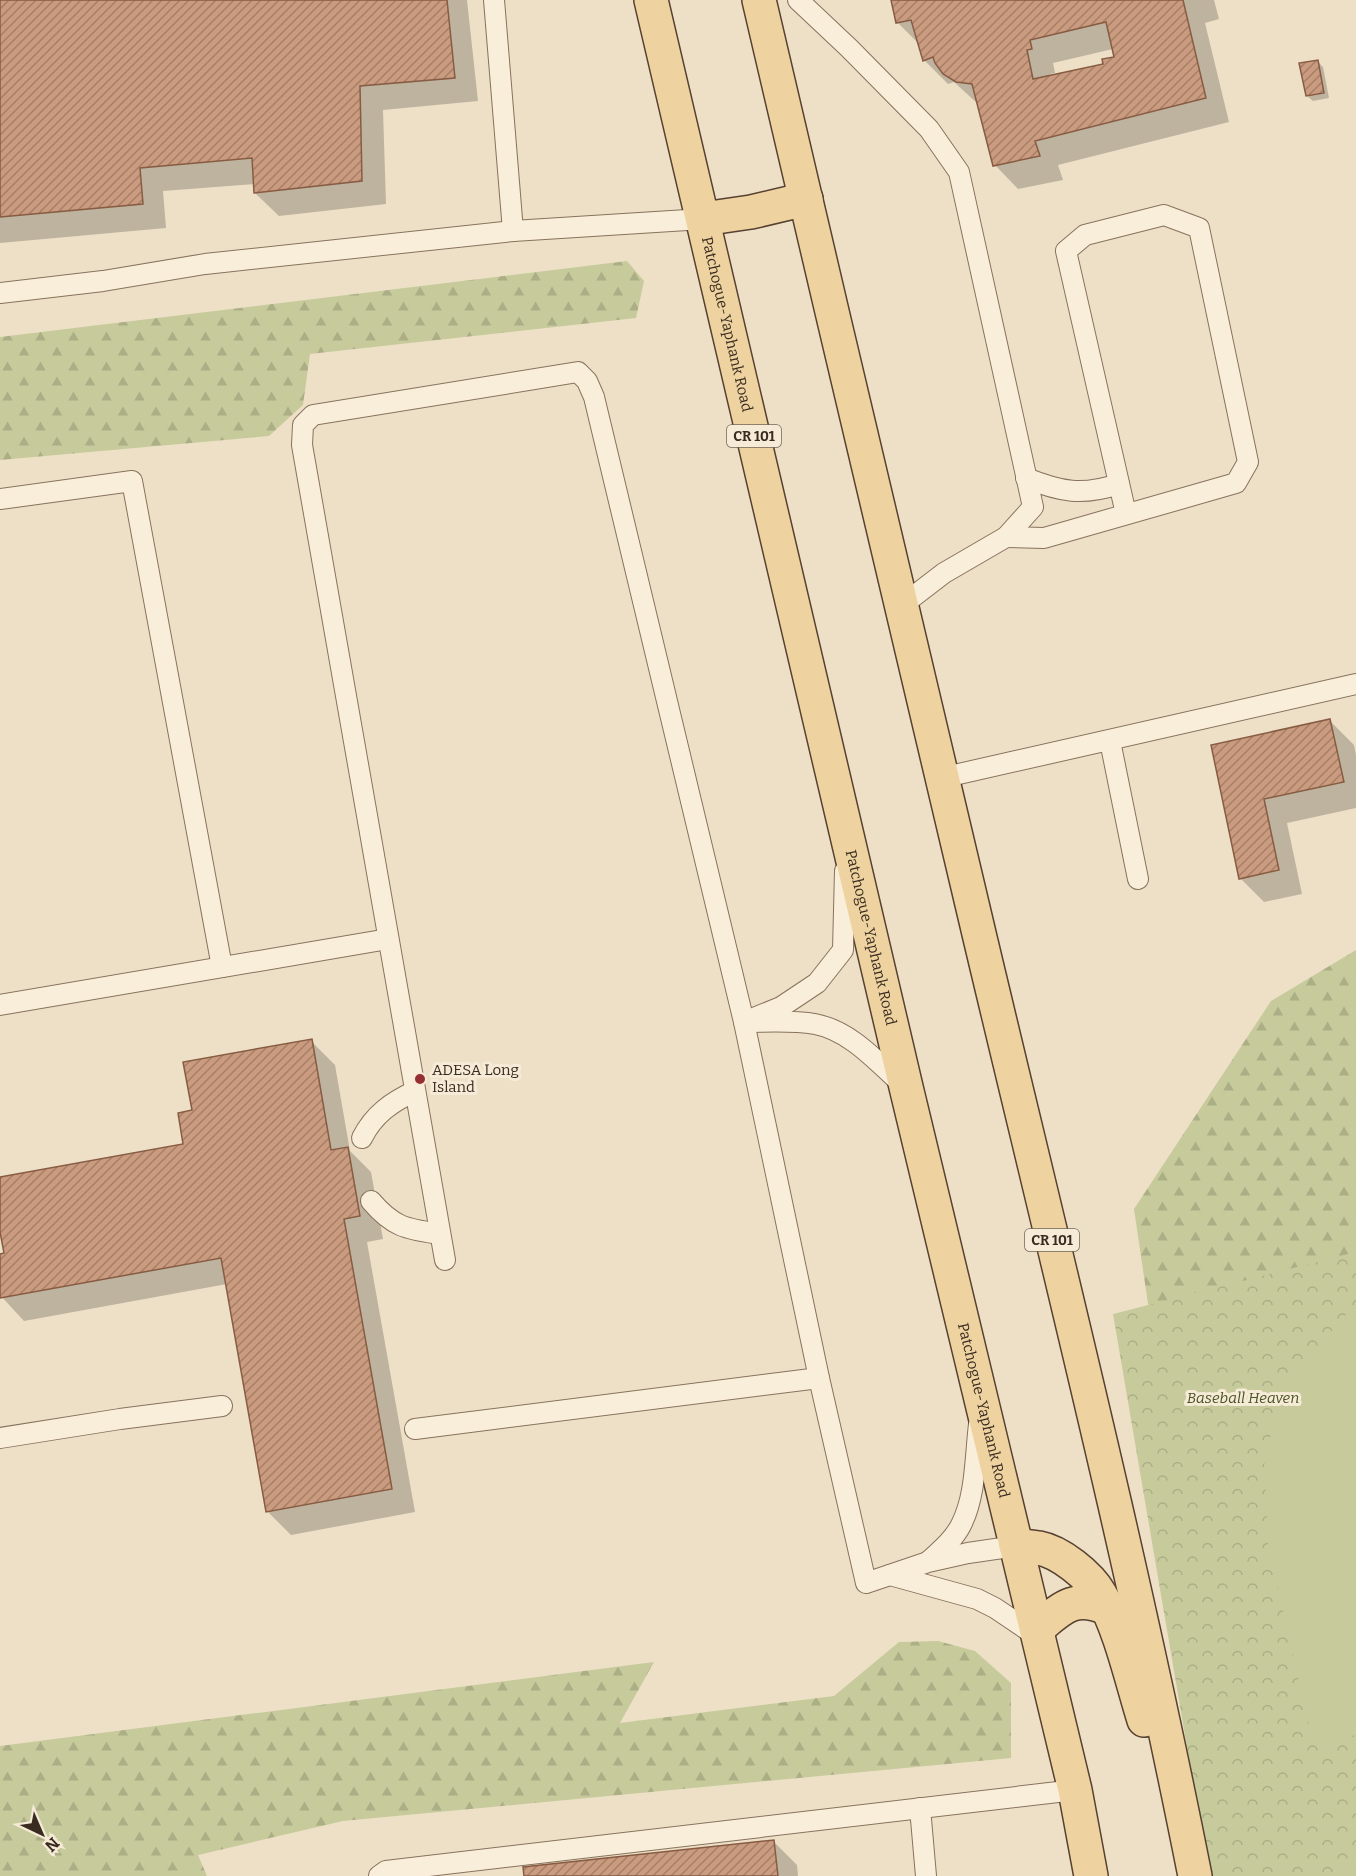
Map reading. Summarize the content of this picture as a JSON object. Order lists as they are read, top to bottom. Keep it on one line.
{"streets":{"main road":["Patchogue-Yaphank Road","CR 101"]},"parks":["Baseball Heaven"],"places":["ADESA Long Island"],"north":"bottom right"}
